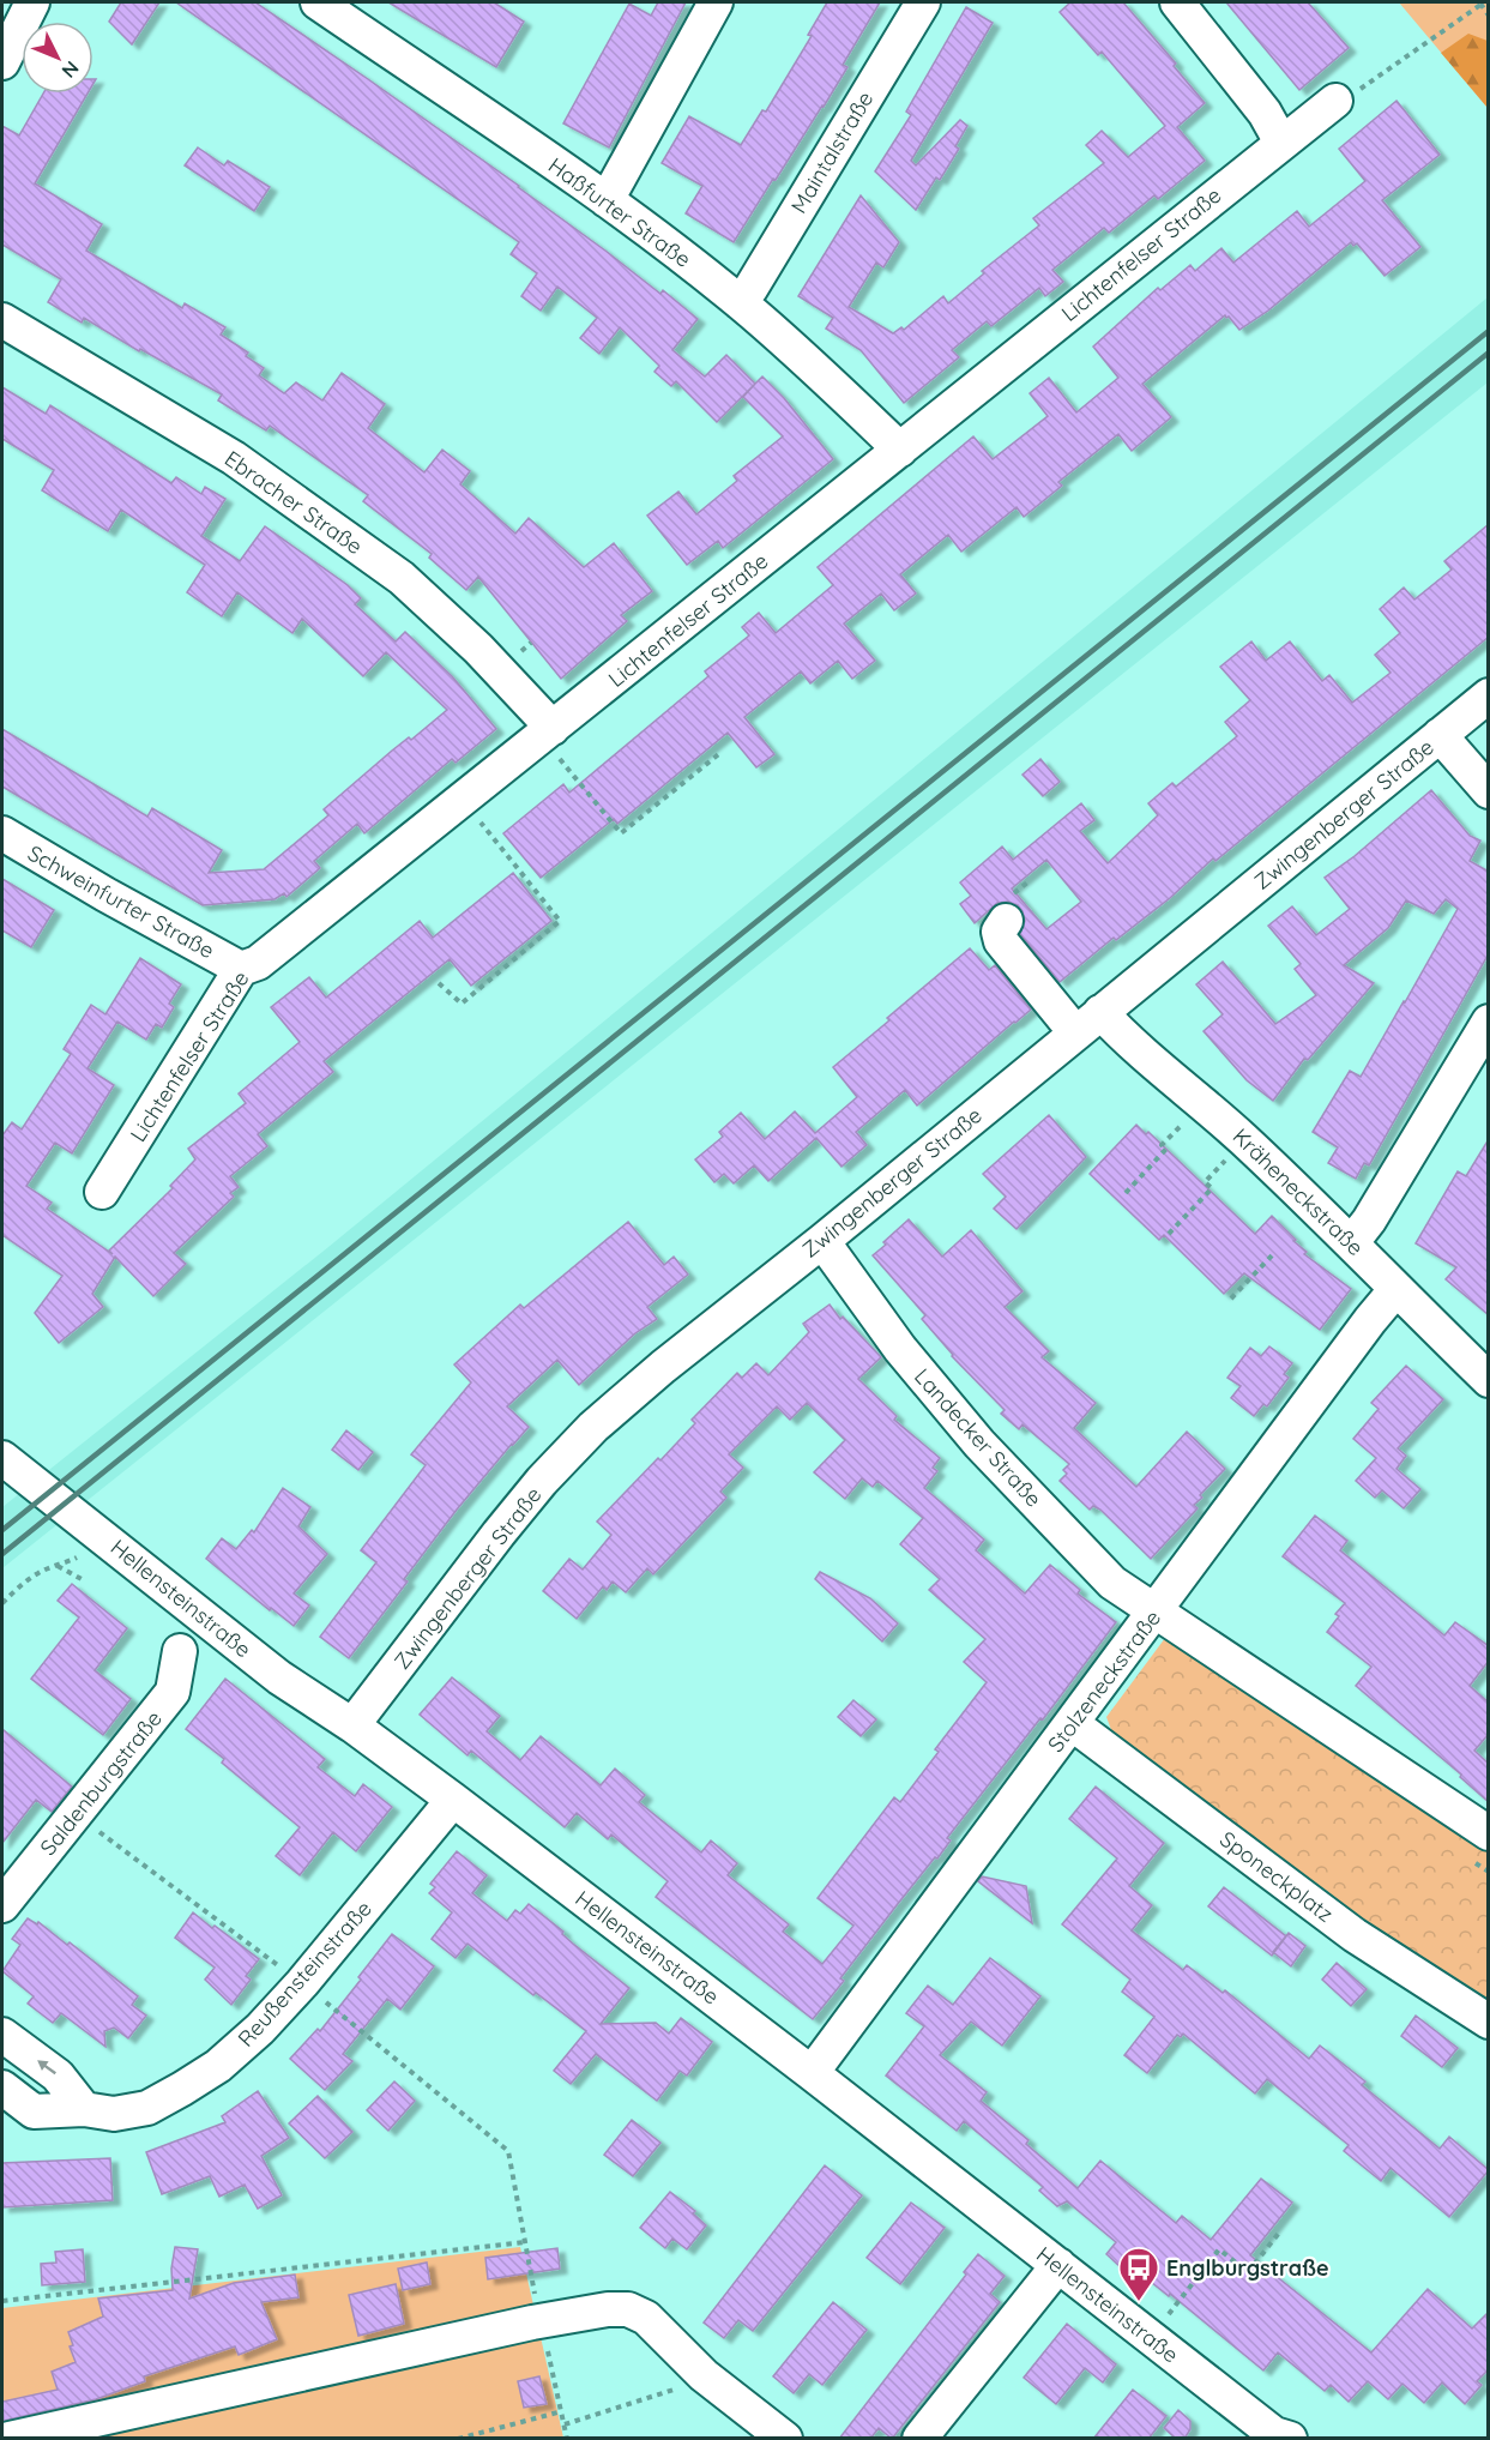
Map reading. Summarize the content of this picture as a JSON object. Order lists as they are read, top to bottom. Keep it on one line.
{"streets":{"street":["Maintalstraße","Haßfurter Straße","Lichtenfelser Straße","Ebracher Straße","Zwingenberger Straße","Schweinfurter Straße","Kräheneckstraße","Landecker Straße","Hellensteinstraße","Stolzeneckstraße","Saldenburgstraße","Sponeckplatz","Reußensteinstraße"]},"crossings":[["Maintalstraße","Haßfurter Straße"],["Haßfurter Straße","Lichtenfelser Straße"],["Lichtenfelser Straße","Ebracher Straße"],["Lichtenfelser Straße","Schweinfurter Straße"],["Zwingenberger Straße","Kräheneckstraße"],["Zwingenberger Straße","Landecker Straße"],["Zwingenberger Straße","Hellensteinstraße"],["Kräheneckstraße","Stolzeneckstraße"],["Landecker Straße","Stolzeneckstraße"],["Hellensteinstraße","Stolzeneckstraße"],["Hellensteinstraße","Reußensteinstraße"],["Stolzeneckstraße","Sponeckplatz"]],"places":{"bus stop":["Englburgstraße"]},"north":"bottom right"}
